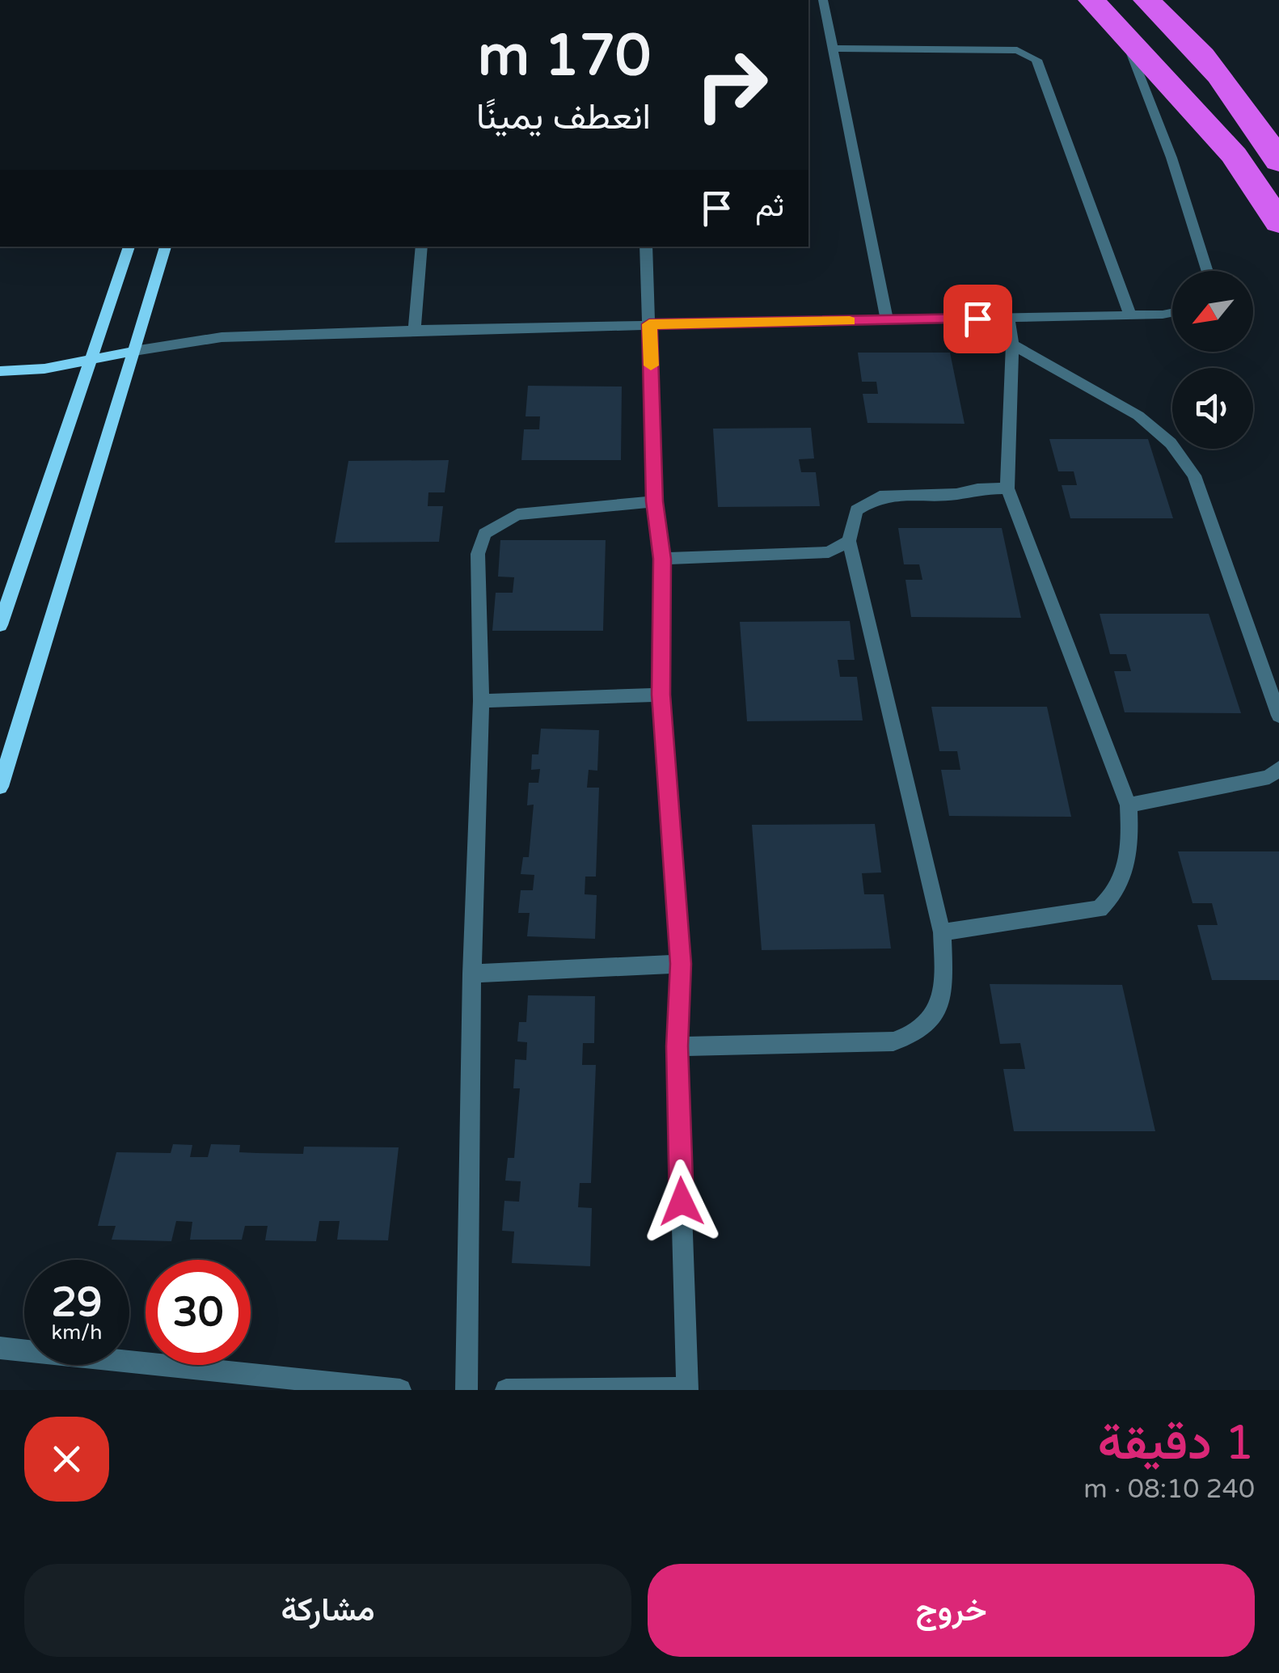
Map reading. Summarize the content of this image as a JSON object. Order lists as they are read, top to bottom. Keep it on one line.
{"north":"bottom left","page":{"turn":["170 m","انعطف يمينًا"],"then":"ثم","speed":"29 km/h","limit":"30","heading":["1 دقيقة","240 m · 08:10"],"buttons":["خروج","مشاركة"]}}
